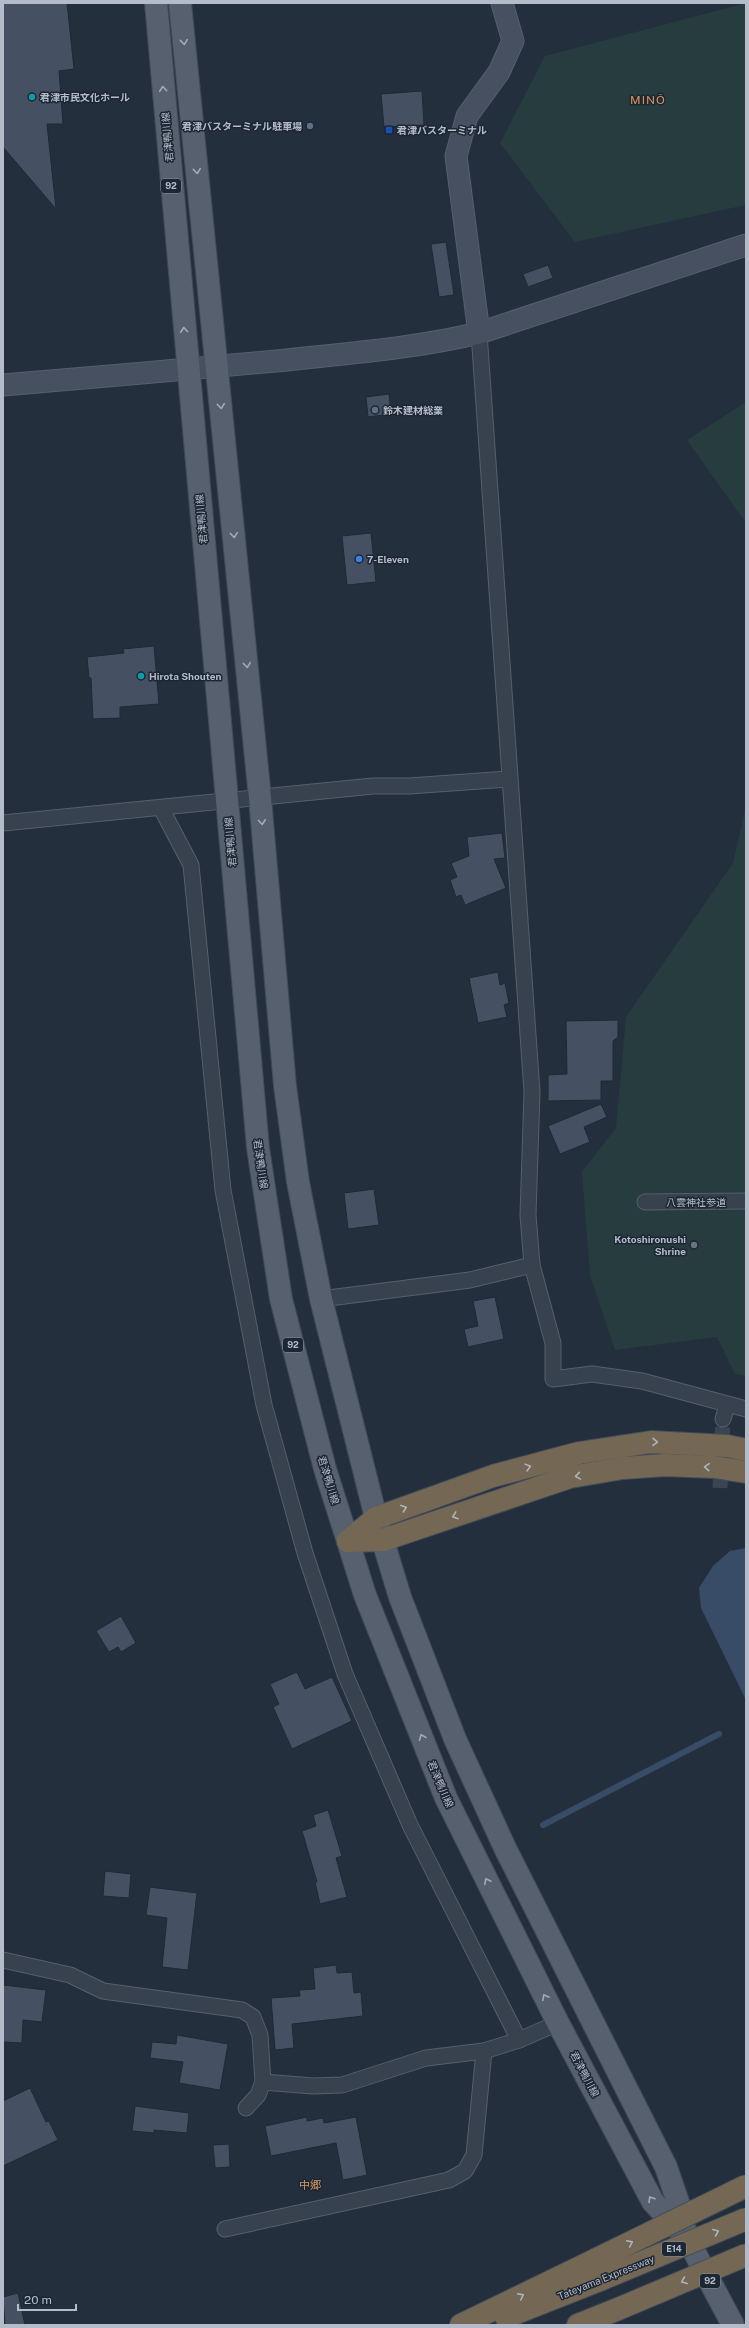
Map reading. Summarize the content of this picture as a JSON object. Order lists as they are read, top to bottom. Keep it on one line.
{"streets":{"highway":["E14","Tateyama Expressway"],"main road":["君津鴨川線","92"],"street":["八雲神社参道"]},"districts":["MINŌ","中郷"],"places":{"other":["君津市民文化ホール","君津バスターミナル駐車場","鈴木建材総業","7-Eleven","Hirota Shouten","Kotoshironushi Shrine"],"transit":["君津バスターミナル"]},"scale_bar":"20 m"}
